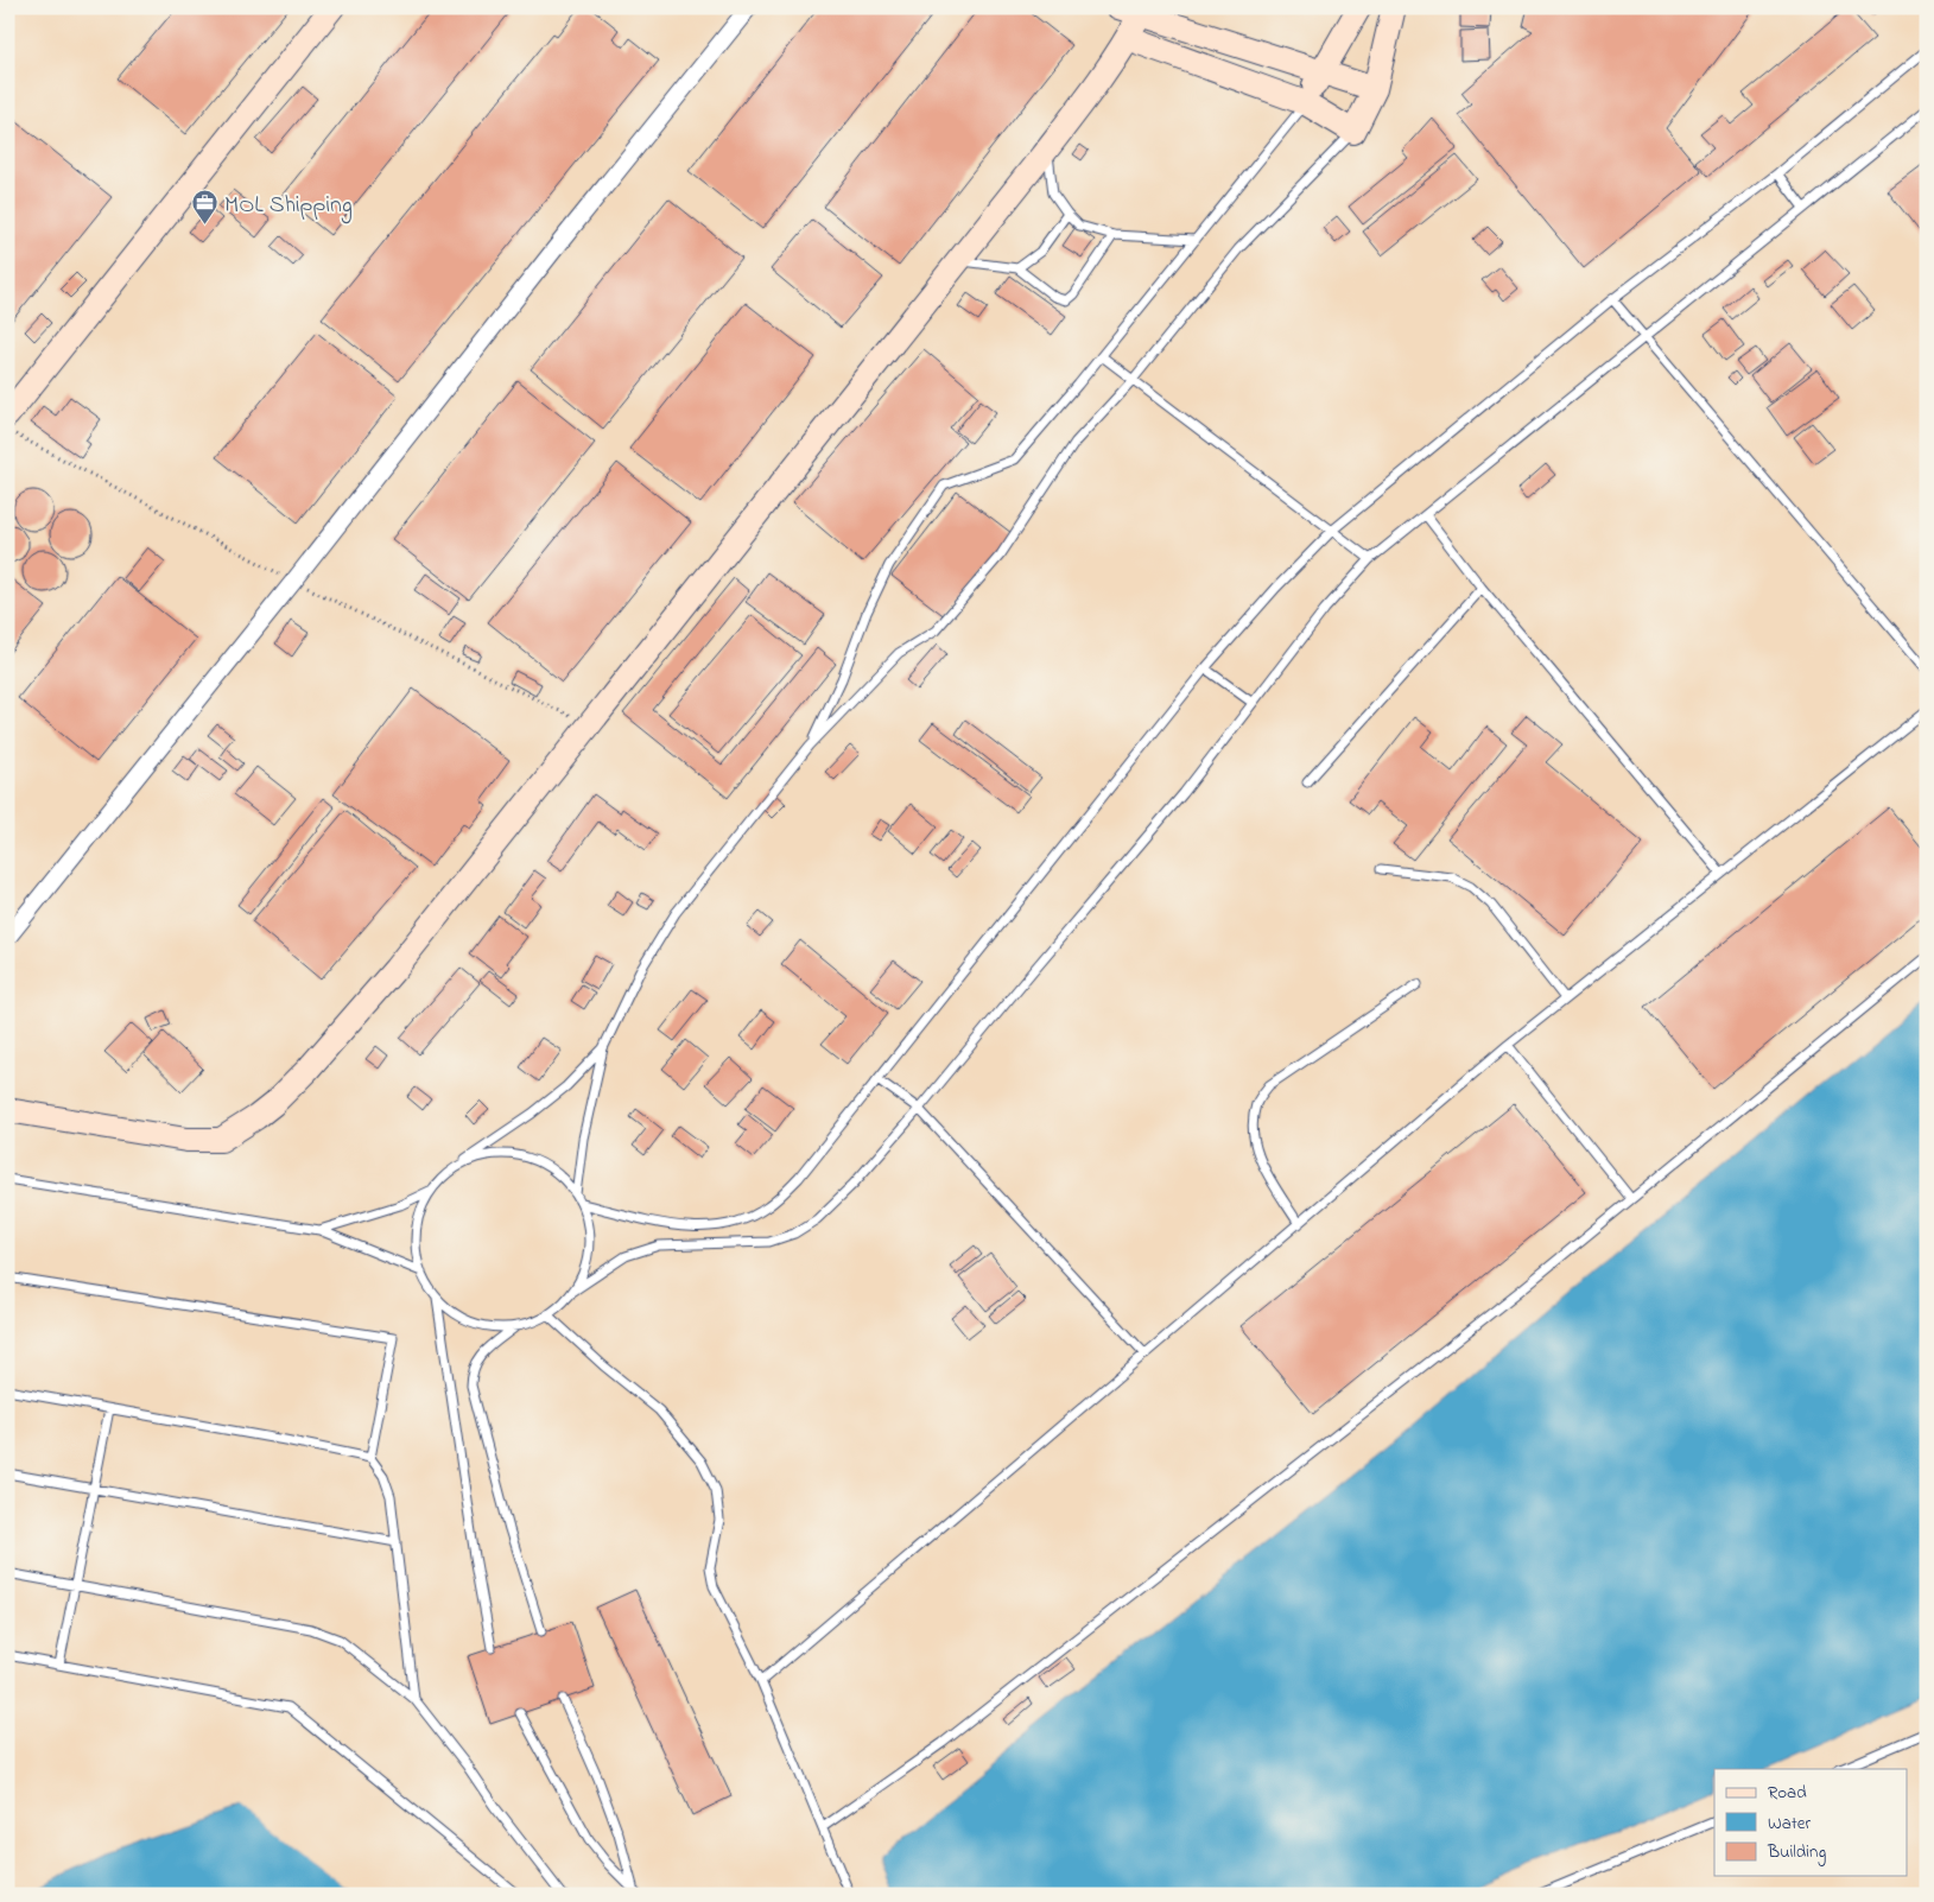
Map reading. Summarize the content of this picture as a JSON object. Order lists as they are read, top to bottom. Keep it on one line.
{"places":{"office":["MOL Shipping"]},"legend":["Road","Water","Building"]}
